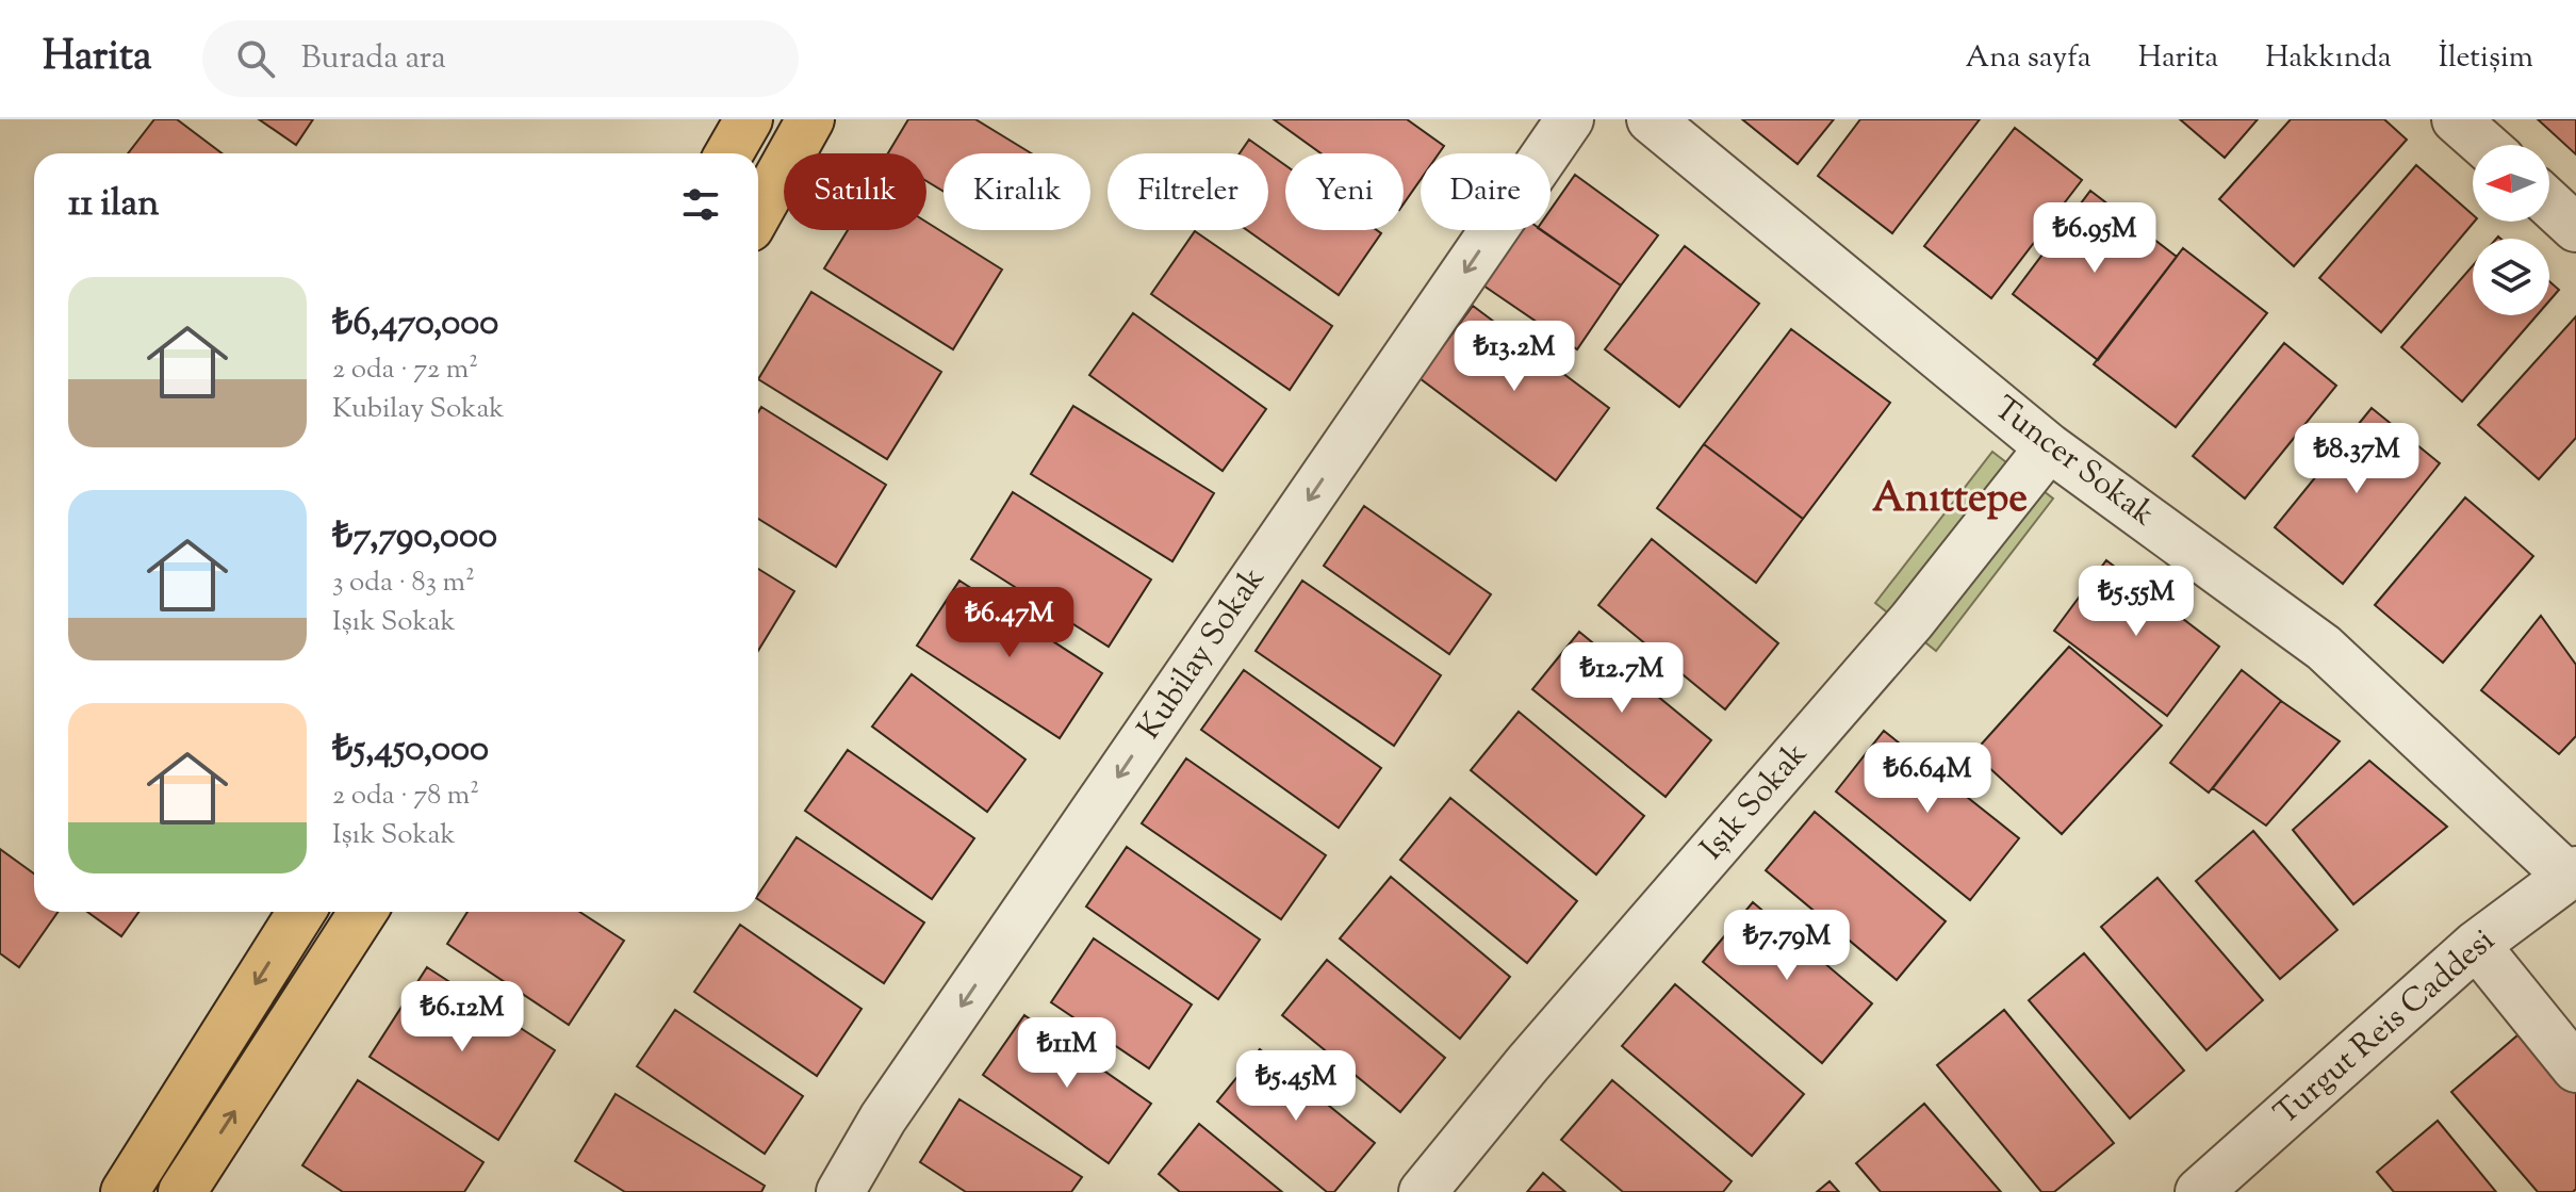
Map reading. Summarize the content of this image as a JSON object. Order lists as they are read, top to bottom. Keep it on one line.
{"streets":{"street":["Tuncer Sokak","Kubilay Sokak","Işık Sokak","Turgut Reis Caddesi"]},"crossings":[["Tuncer Sokak","Işık Sokak"],["Tuncer Sokak","Turgut Reis Caddesi"]],"one_way":["Kubilay Sokak"],"districts":["Anıttepe"],"north":"left","page":{"header":"Harita","search":"Burada ara","nav":["Ana sayfa","Harita","Hakkında","İletişim"],"chip":["Satılık","Kiralık","Filtreler","Yeni","Daire"],"heading":"11 ilan","price":["₺6.95M","₺13.2M","₺8.37M","₺5.55M","₺6.47M","₺12.7M","₺6.64M","₺7.79M","₺6.12M","₺11M","₺5.45M"],"list":[{"name":"₺6,470,000","note":"2 oda · 72 m² · Kubilay Sokak"},{"name":"₺7,790,000","note":"3 oda · 83 m² · Işık Sokak"},{"name":"₺5,450,000","note":"2 oda · 78 m² · Işık Sokak"}]}}
